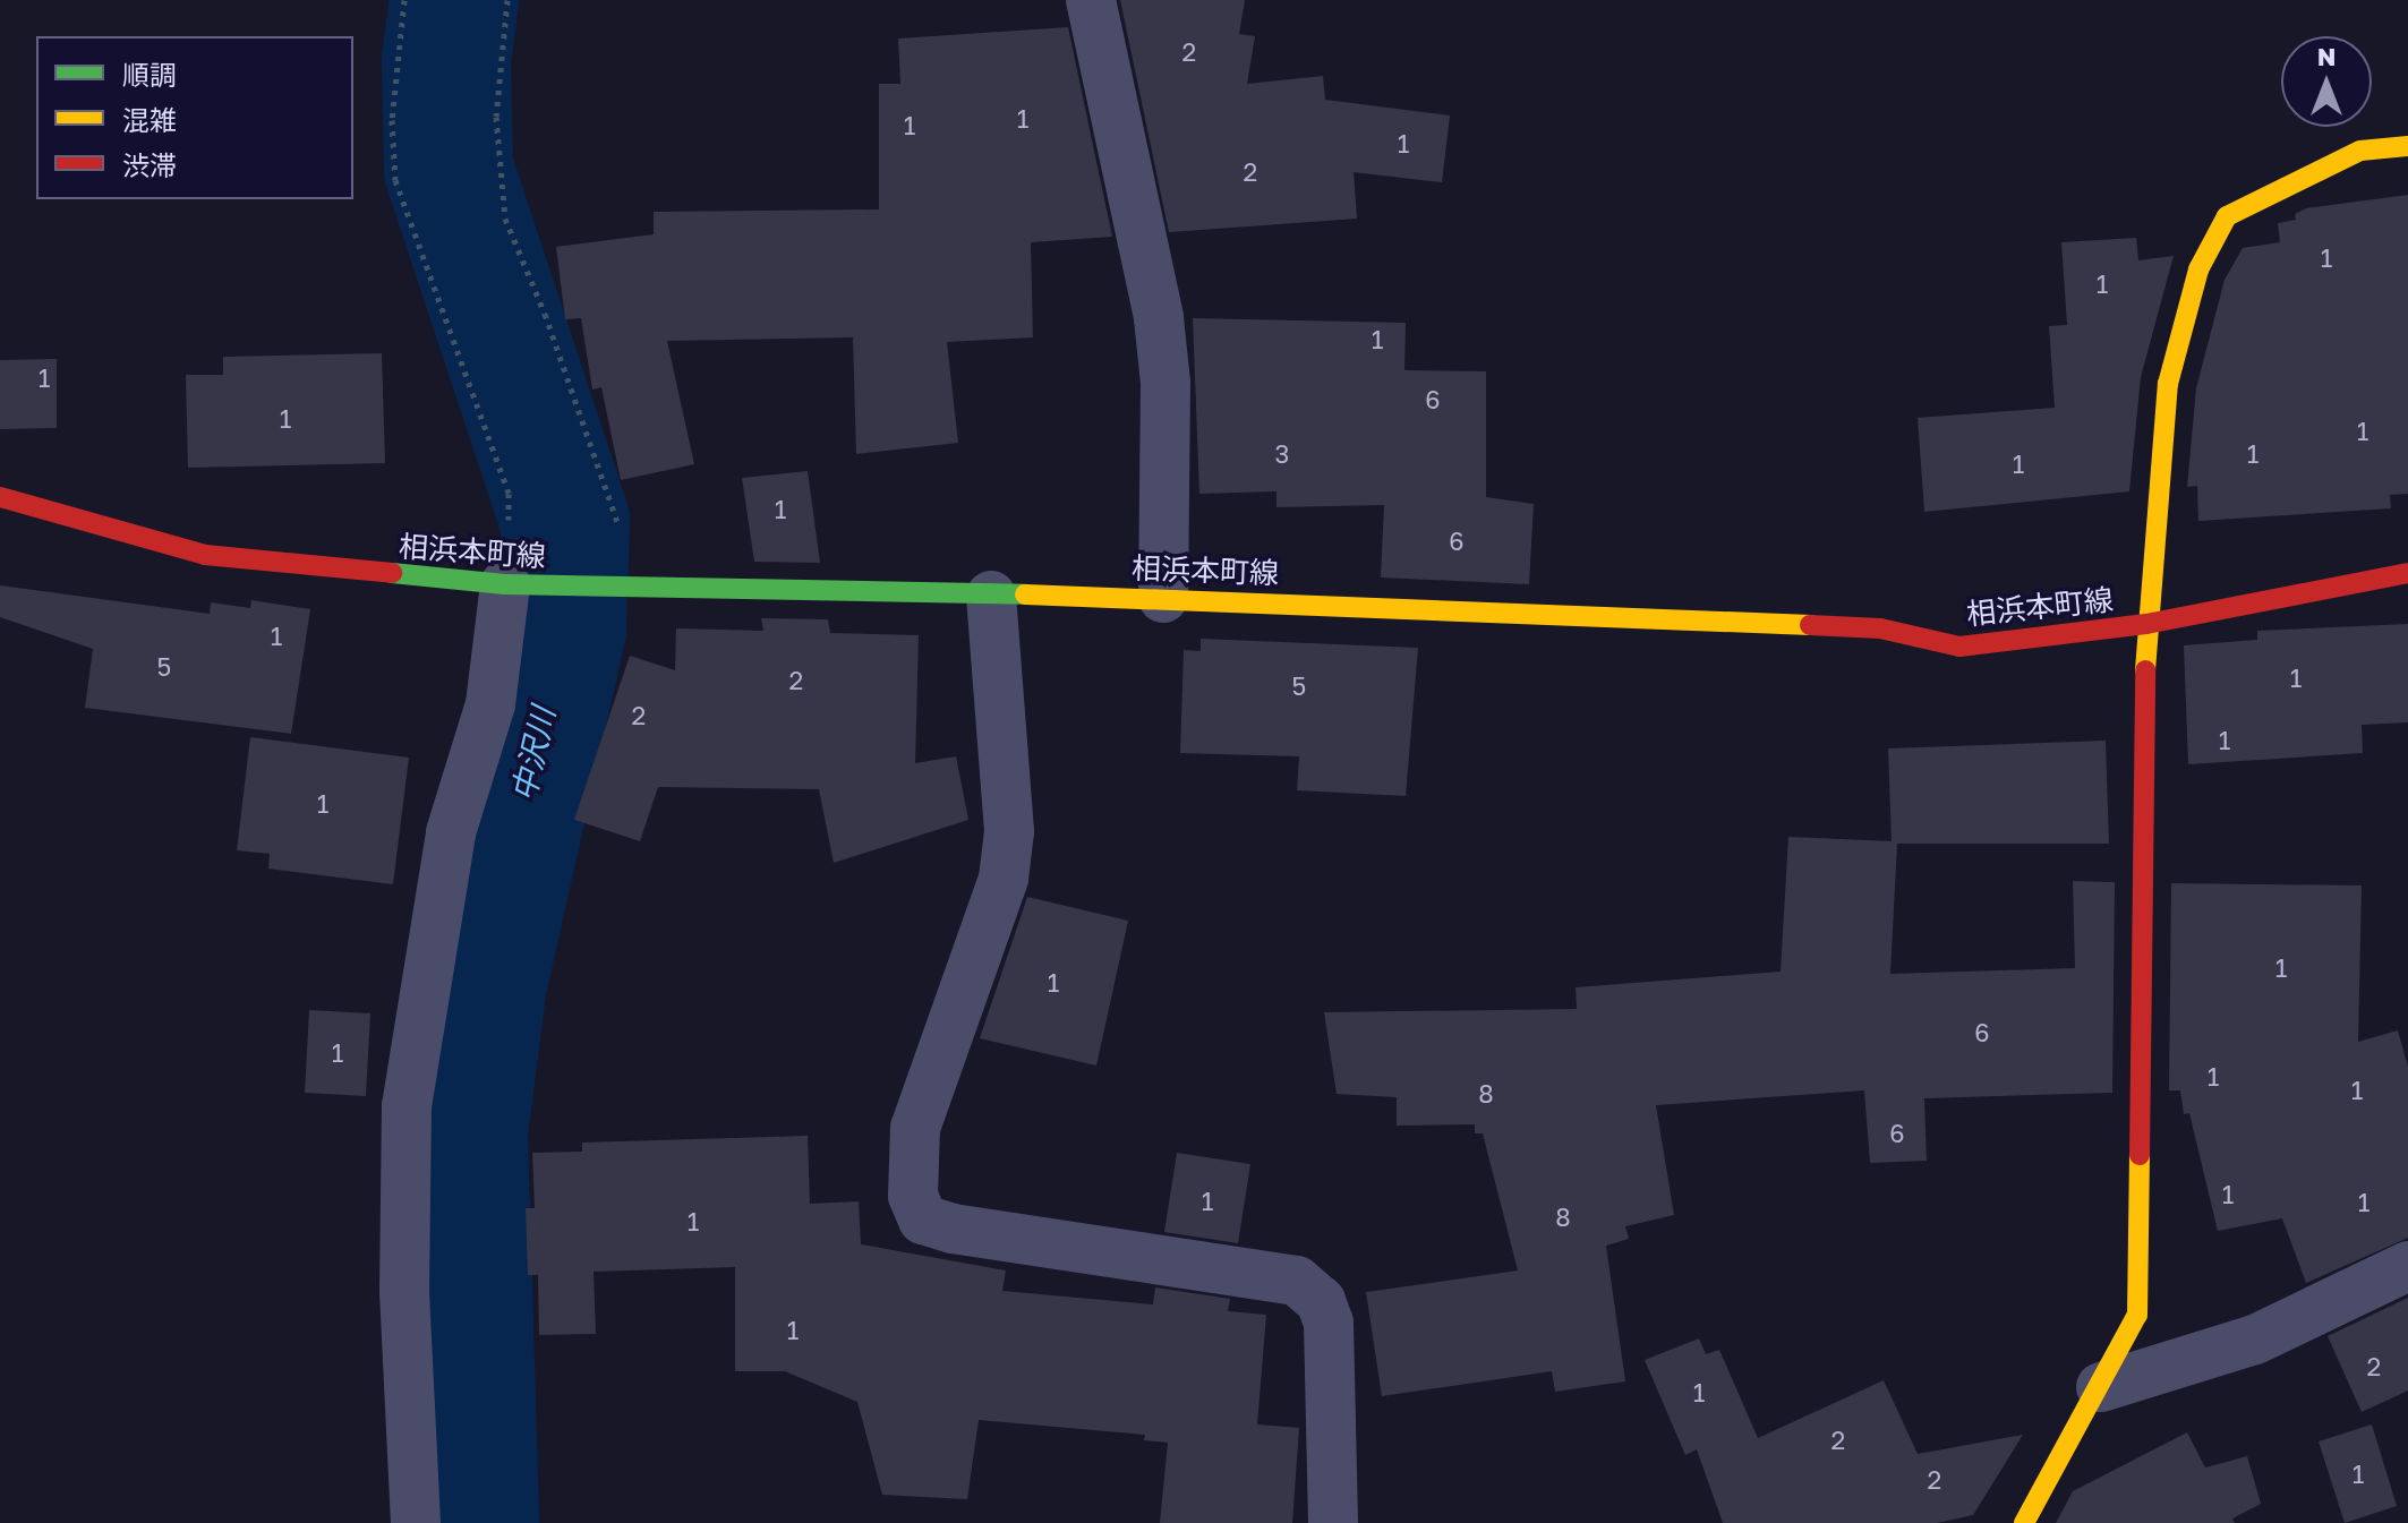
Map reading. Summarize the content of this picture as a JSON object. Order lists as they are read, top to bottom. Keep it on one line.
{"streets":{"main road":["相浜本町線"]},"water":["中沢川"],"house_numbers":["2","1","1","1","2","1","1","1","1","6","1","1","3","1","1","1","6","1","5","1","2","5","2","1","1","1","1","6","1","1","1","8","6","1","1","1","8","1","1","2","1","2","1","2"],"legend":["順調","混雑","渋滞"],"north":"top"}
